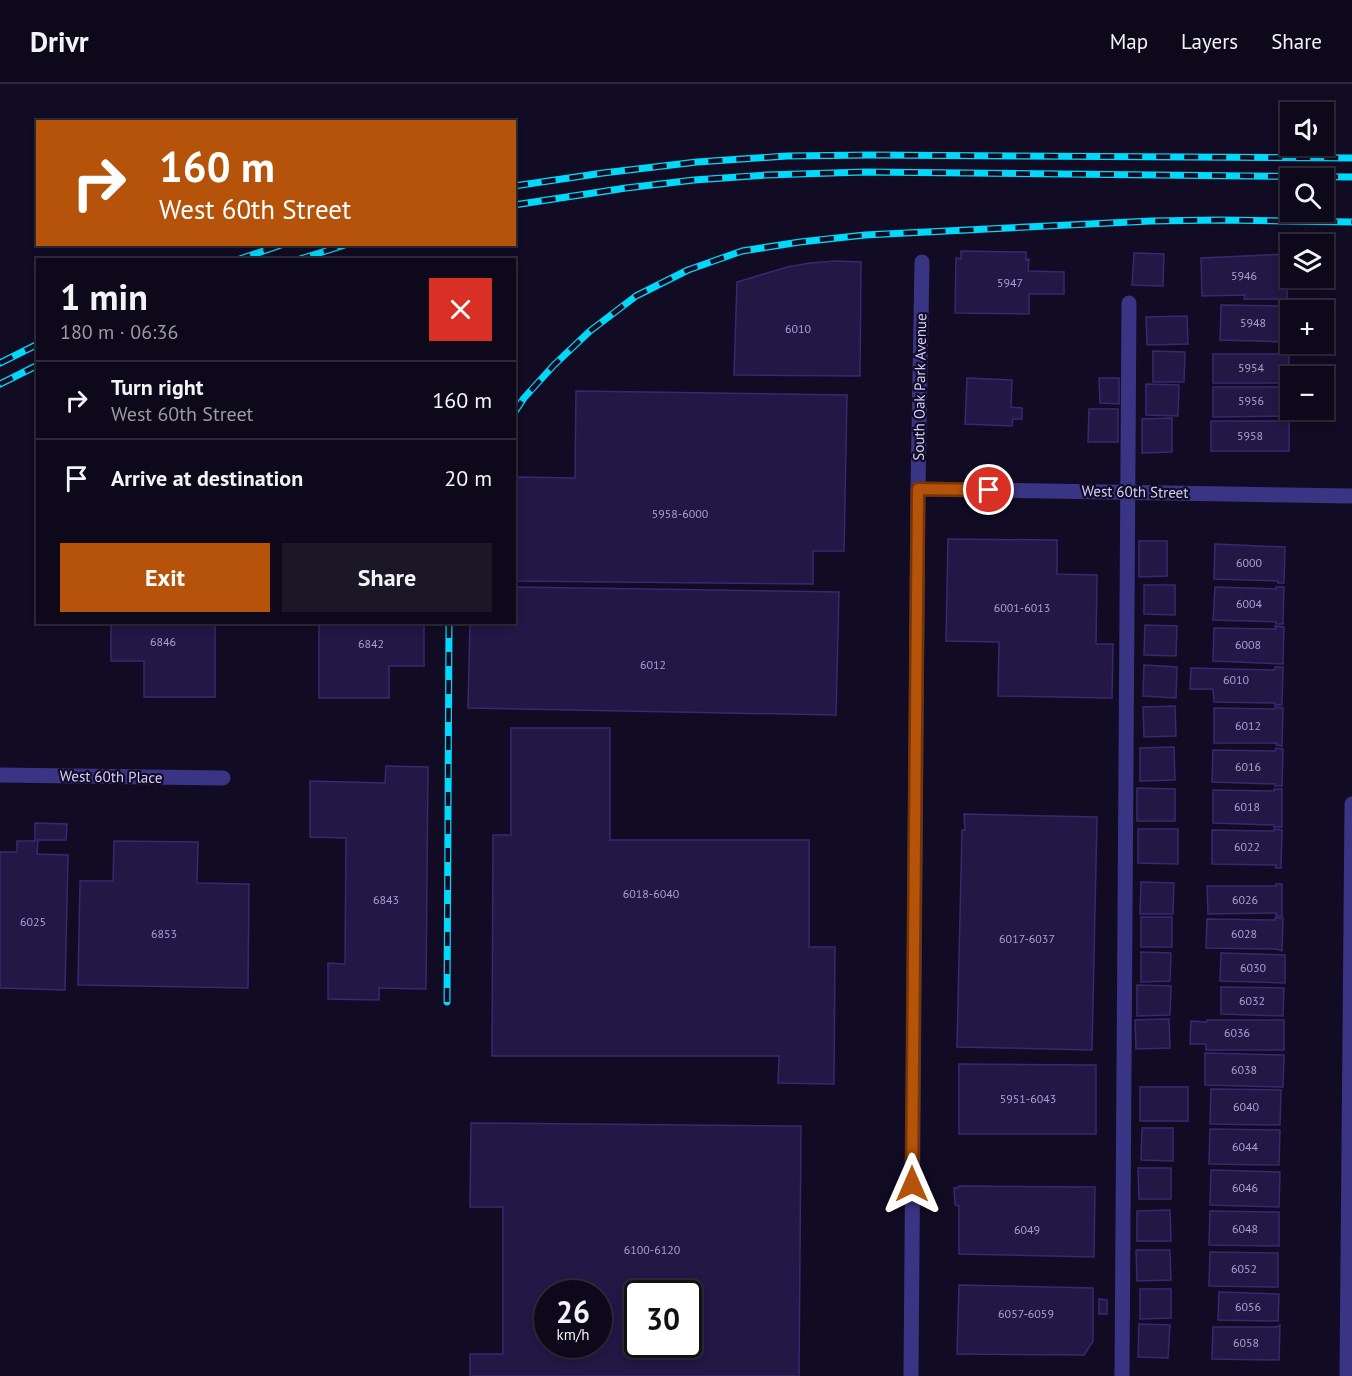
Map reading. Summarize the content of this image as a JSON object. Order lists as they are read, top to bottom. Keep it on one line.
{"streets":{"street":["South Oak Park Avenue","West 60th Street","West 60th Place"]},"crossings":[["South Oak Park Avenue","West 60th Street"]],"house_numbers":["5946","5947","5948","6010","5954","5956","5958","5958-6000","6000","6004","6001-6013","6846","6842","6008","6012","6010","6012","6016","6018","6022","6018-6040","6843","6026","6025","6853","6028","6017-6037","6030","6032","6036","6038","5951-6043","6040","6044","6046","6048","6049","6100-6120","6052","6056","6057-6059","6058"],"page":{"header":"Drivr","nav":["Map","Layers","Share"],"map_buttons":["+","−"],"turn":["160 m","West 60th Street"],"heading":["1 min","180 m · 06:36"],"list":[{"name":"Turn right","note":"West 60th Street","value":"160 m"},{"name":"Arrive at destination","value":"20 m"}],"buttons":["Exit","Share"],"speed":"26 km/h","limit":"30"}}
